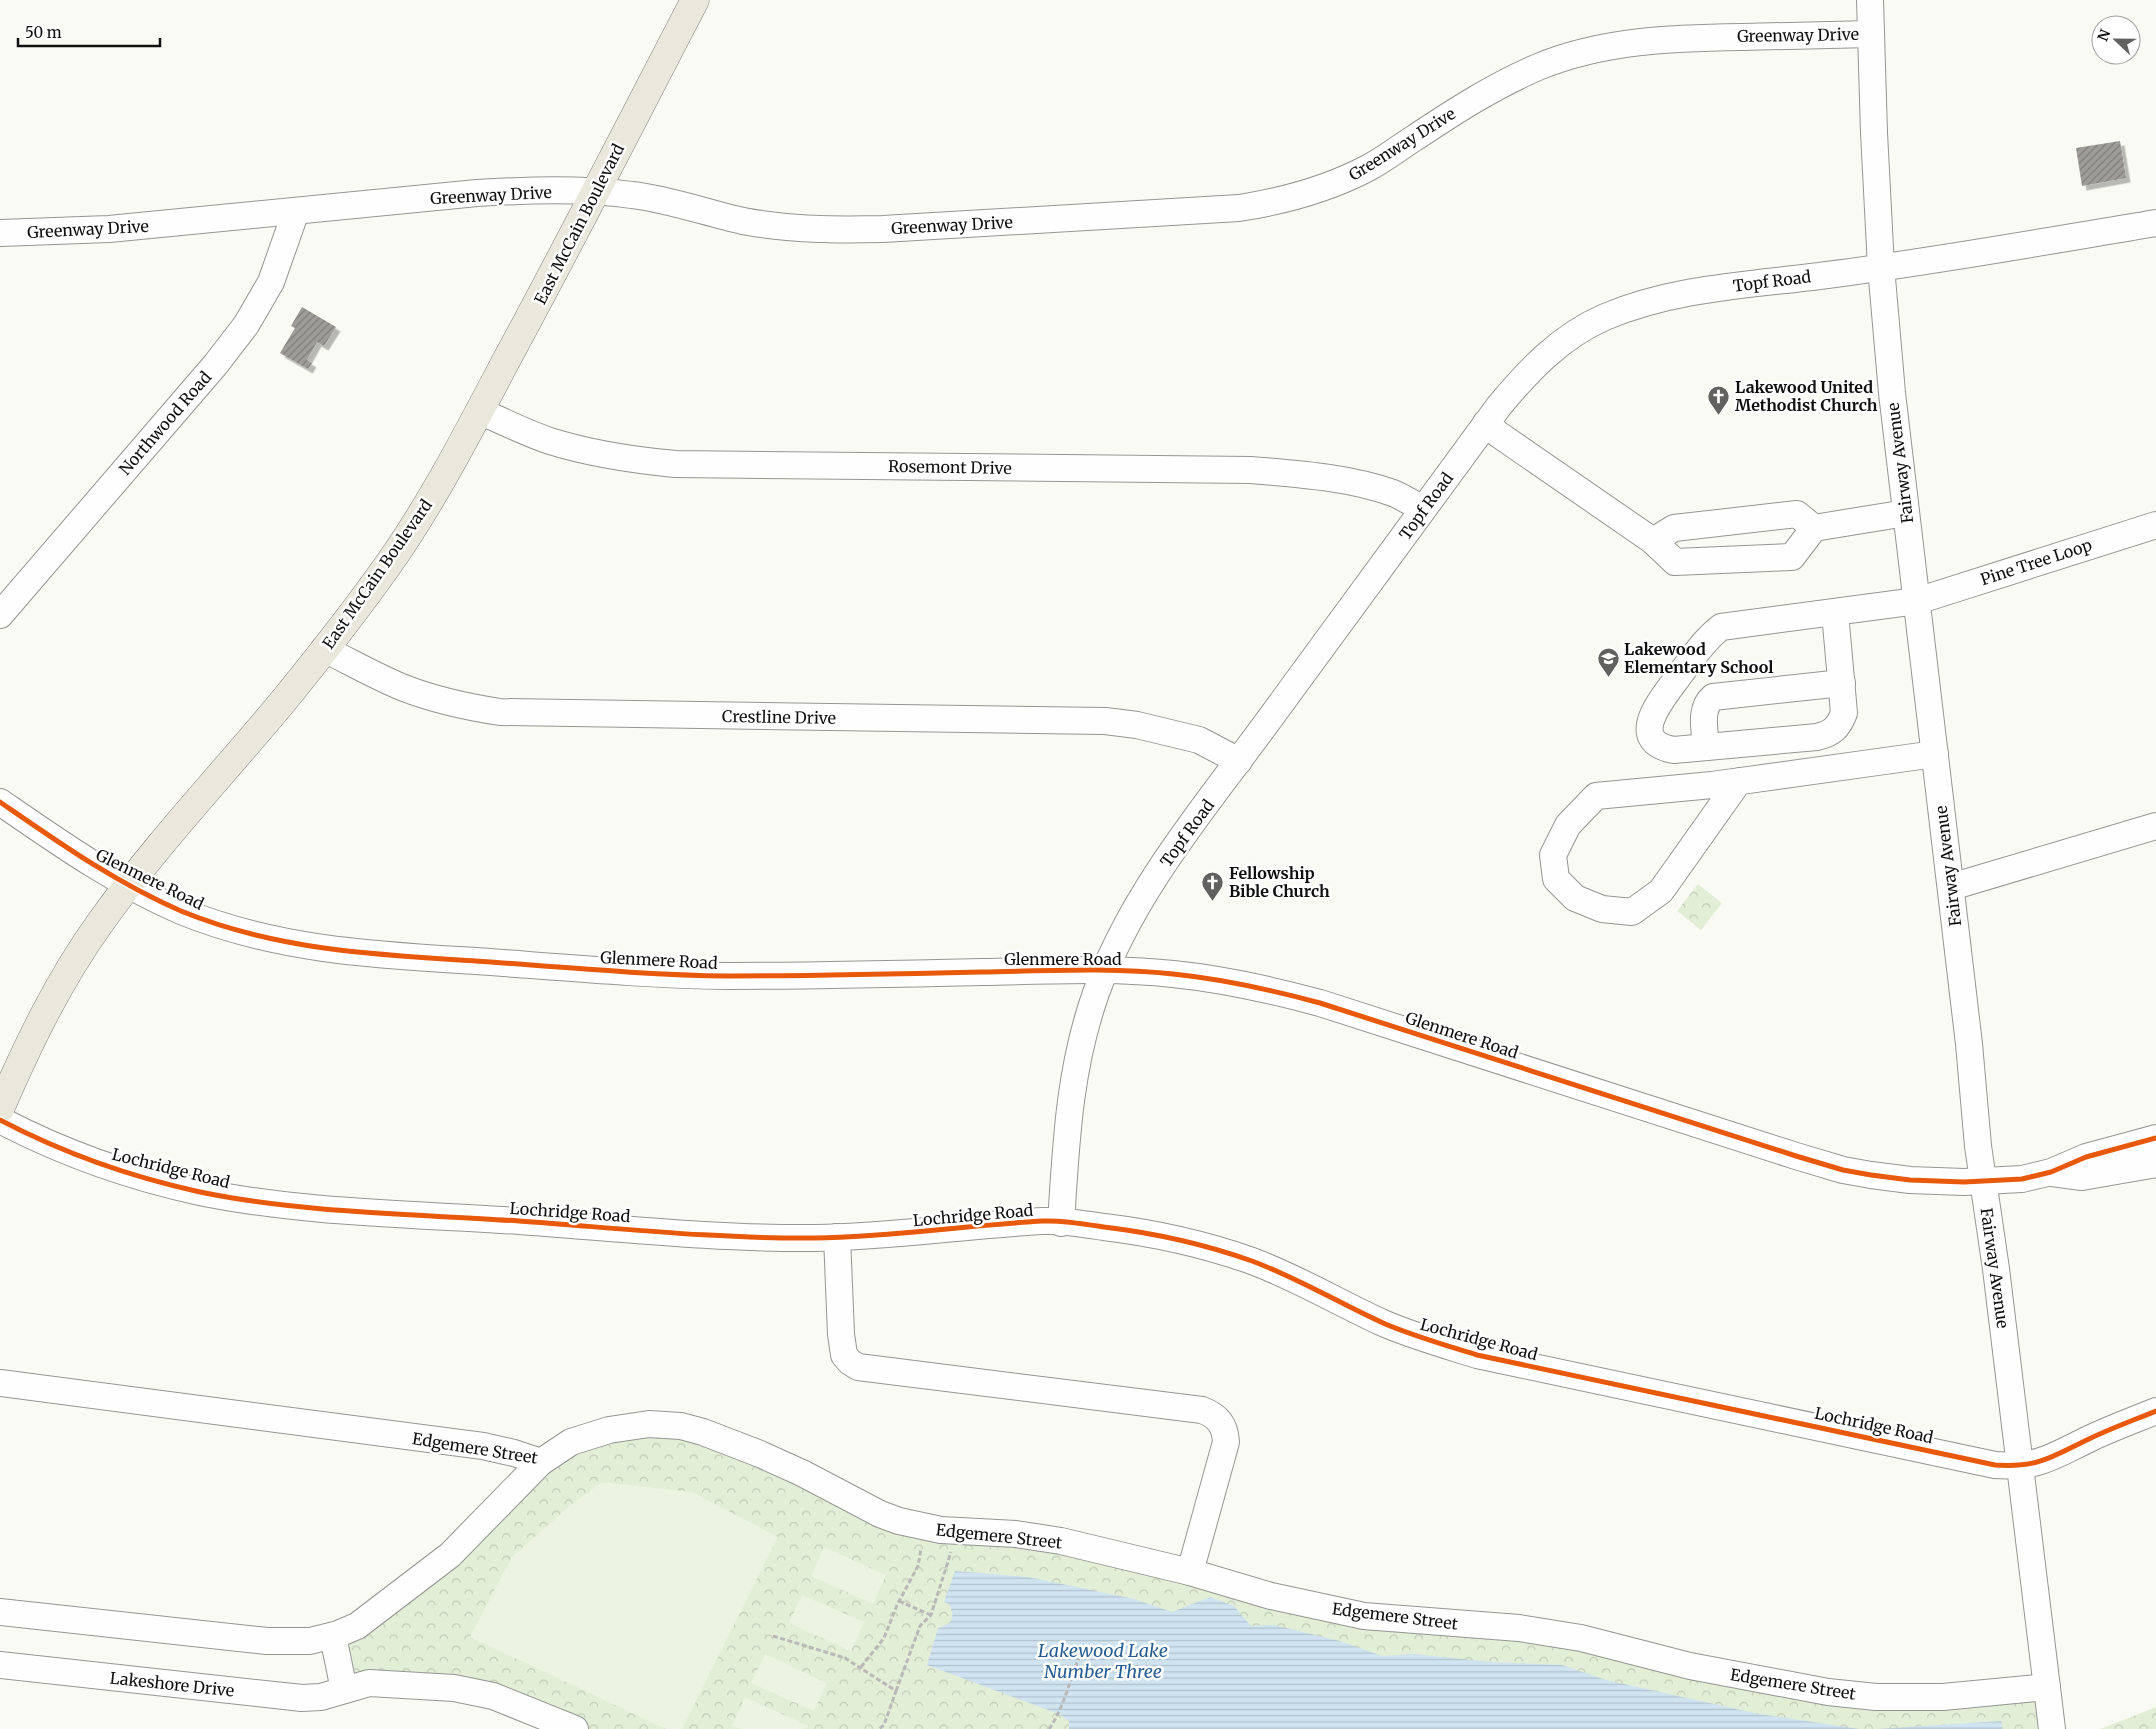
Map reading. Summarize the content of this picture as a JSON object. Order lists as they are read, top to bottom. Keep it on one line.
{"streets":{"main road":["East McCain Boulevard"],"street":["Greenway Drive","Topf Road","Northwood Road","Fairway Avenue","Rosemont Drive","Pine Tree Loop","Crestline Drive","Glenmere Road","Lochridge Road","Edgemere Street","Lakeshore Drive"]},"crossings":[["Greenway Drive","East McCain Boulevard"],["Greenway Drive","Northwood Road"],["Greenway Drive","Fairway Avenue"],["East McCain Boulevard","Rosemont Drive"],["East McCain Boulevard","Crestline Drive"],["East McCain Boulevard","Glenmere Road"],["Topf Road","Fairway Avenue"],["Topf Road","Rosemont Drive"],["Topf Road","Crestline Drive"],["Topf Road","Glenmere Road"],["Topf Road","Lochridge Road"],["Fairway Avenue","Pine Tree Loop"],["Fairway Avenue","Glenmere Road"],["Fairway Avenue","Lochridge Road"],["Fairway Avenue","Edgemere Street"]],"water":["Lakewood Lake Number Three"],"places":{"church":["Lakewood United Methodist Church","Fellowship Bible Church"],"school or university":["Lakewood Elementary School"]},"scale_bar":"50 m","north":"left"}
